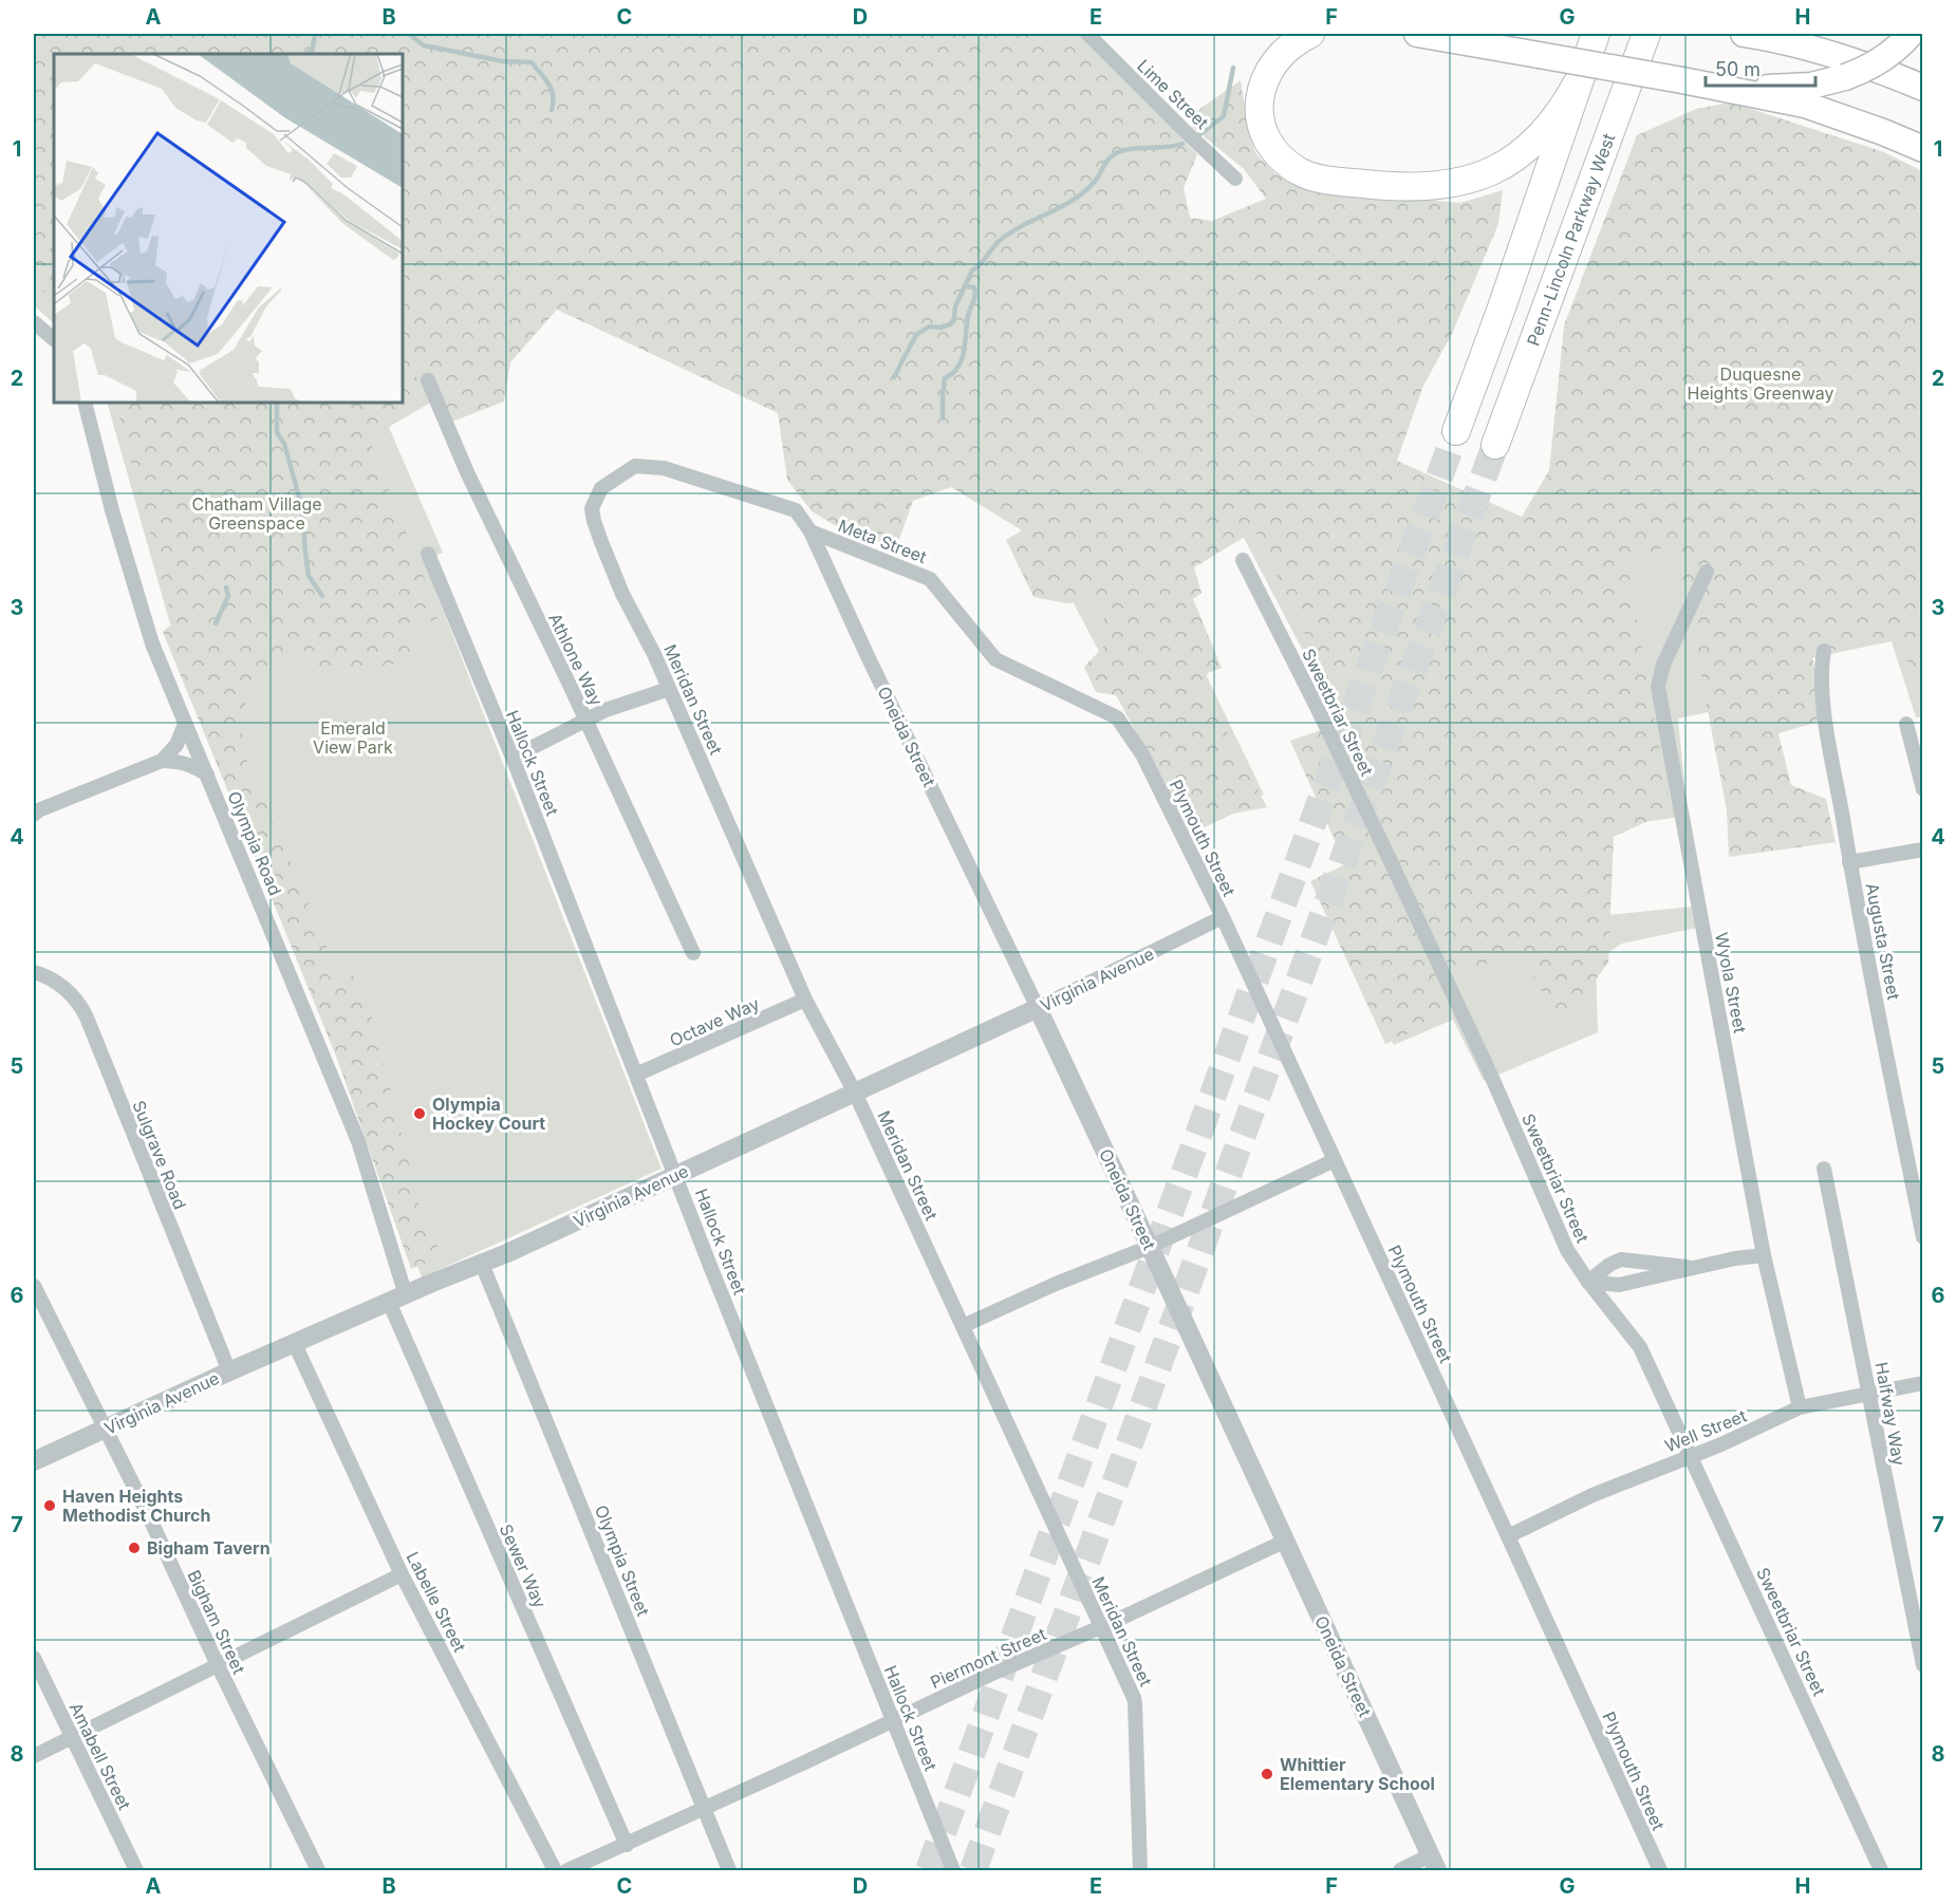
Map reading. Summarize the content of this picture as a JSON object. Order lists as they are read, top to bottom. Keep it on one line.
{"streets":{"highway":["Penn-Lincoln Parkway West"],"street":["Lime Street","Meta Street","Athlone Way","Meridan Street","Sweetbriar Street","Oneida Street","Hallock Street","Plymouth Street","Olympia Road","Augusta Street","Virginia Avenue","Wyola Street","Octave Way","Sulgrave Road","Halfway Way","Well Street","Olympia Street","Sewer Way","Labelle Street","Bigham Street","Piermont Street","Amabell Street"]},"crossings":[["Meta Street","Meridan Street"],["Meta Street","Oneida Street"],["Meta Street","Plymouth Street"],["Meridan Street","Virginia Avenue"],["Meridan Street","Octave Way"],["Meridan Street","Piermont Street"],["Sweetbriar Street","Well Street"],["Oneida Street","Virginia Avenue"],["Oneida Street","Piermont Street"],["Hallock Street","Virginia Avenue"],["Hallock Street","Octave Way"],["Hallock Street","Piermont Street"],["Plymouth Street","Virginia Avenue"],["Plymouth Street","Well Street"],["Olympia Road","Virginia Avenue"],["Olympia Road","Sewer Way"],["Virginia Avenue","Sulgrave Road"],["Virginia Avenue","Olympia Street"],["Virginia Avenue","Sewer Way"],["Virginia Avenue","Labelle Street"],["Virginia Avenue","Bigham Street"],["Wyola Street","Well Street"],["Halfway Way","Well Street"],["Olympia Street","Piermont Street"],["Sewer Way","Piermont Street"]],"parks":["Duquesne Heights Greenway","Chatham Village Greenspace","Emerald View Park"],"places":["Olympia Hockey Court","Haven Heights Methodist Church","Bigham Tavern","Whittier Elementary School"],"scale_bar":"50 m","grid":{"columns":["A","B","C","D","E","F","G","H"],"rows":["1","2","3","4","5","6","7","8"]}}
